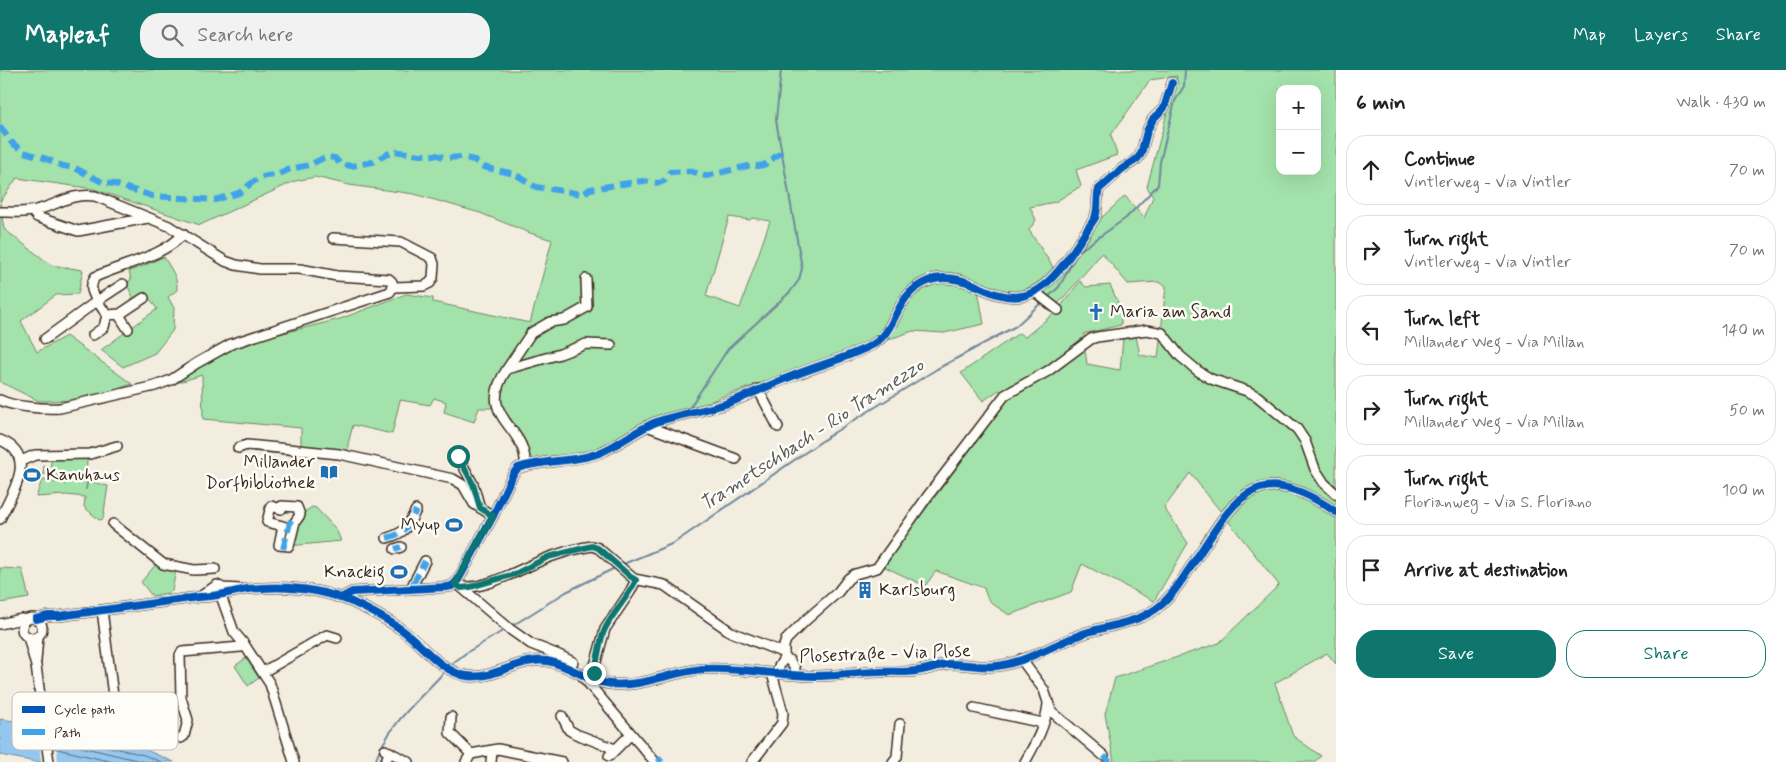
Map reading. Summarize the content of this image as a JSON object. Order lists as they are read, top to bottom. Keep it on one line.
{"streets":{"street":["Plosestraße - Via Plose"]},"water":["Trametschbach - Rio Tramezzo"],"places":{"church":["Maria am Sand"],"library":["Millander Dorfbibliothek"],"sports":["Kanuhaus","Myup","Knackig"],"building":["Karlsburg"]},"legend":["Cycle path","Path"],"page":{"header":"Mapleaf","search":"Search here","nav":["Map","Layers","Share"],"heading":["6 min","Walk · 430 m"],"map_buttons":["+","−"],"list":[["Continue","Vintlerweg - Via Vintler","70 m"],["Turn right","Vintlerweg - Via Vintler","70 m"],["Turn left","Millander Weg - Via Millan","140 m"],["Turn right","Millander Weg - Via Millan","50 m"],["Turn right","Florianweg - Via S. Floriano","100 m"],"Arrive at destination"],"buttons":["Save","Share"]}}
